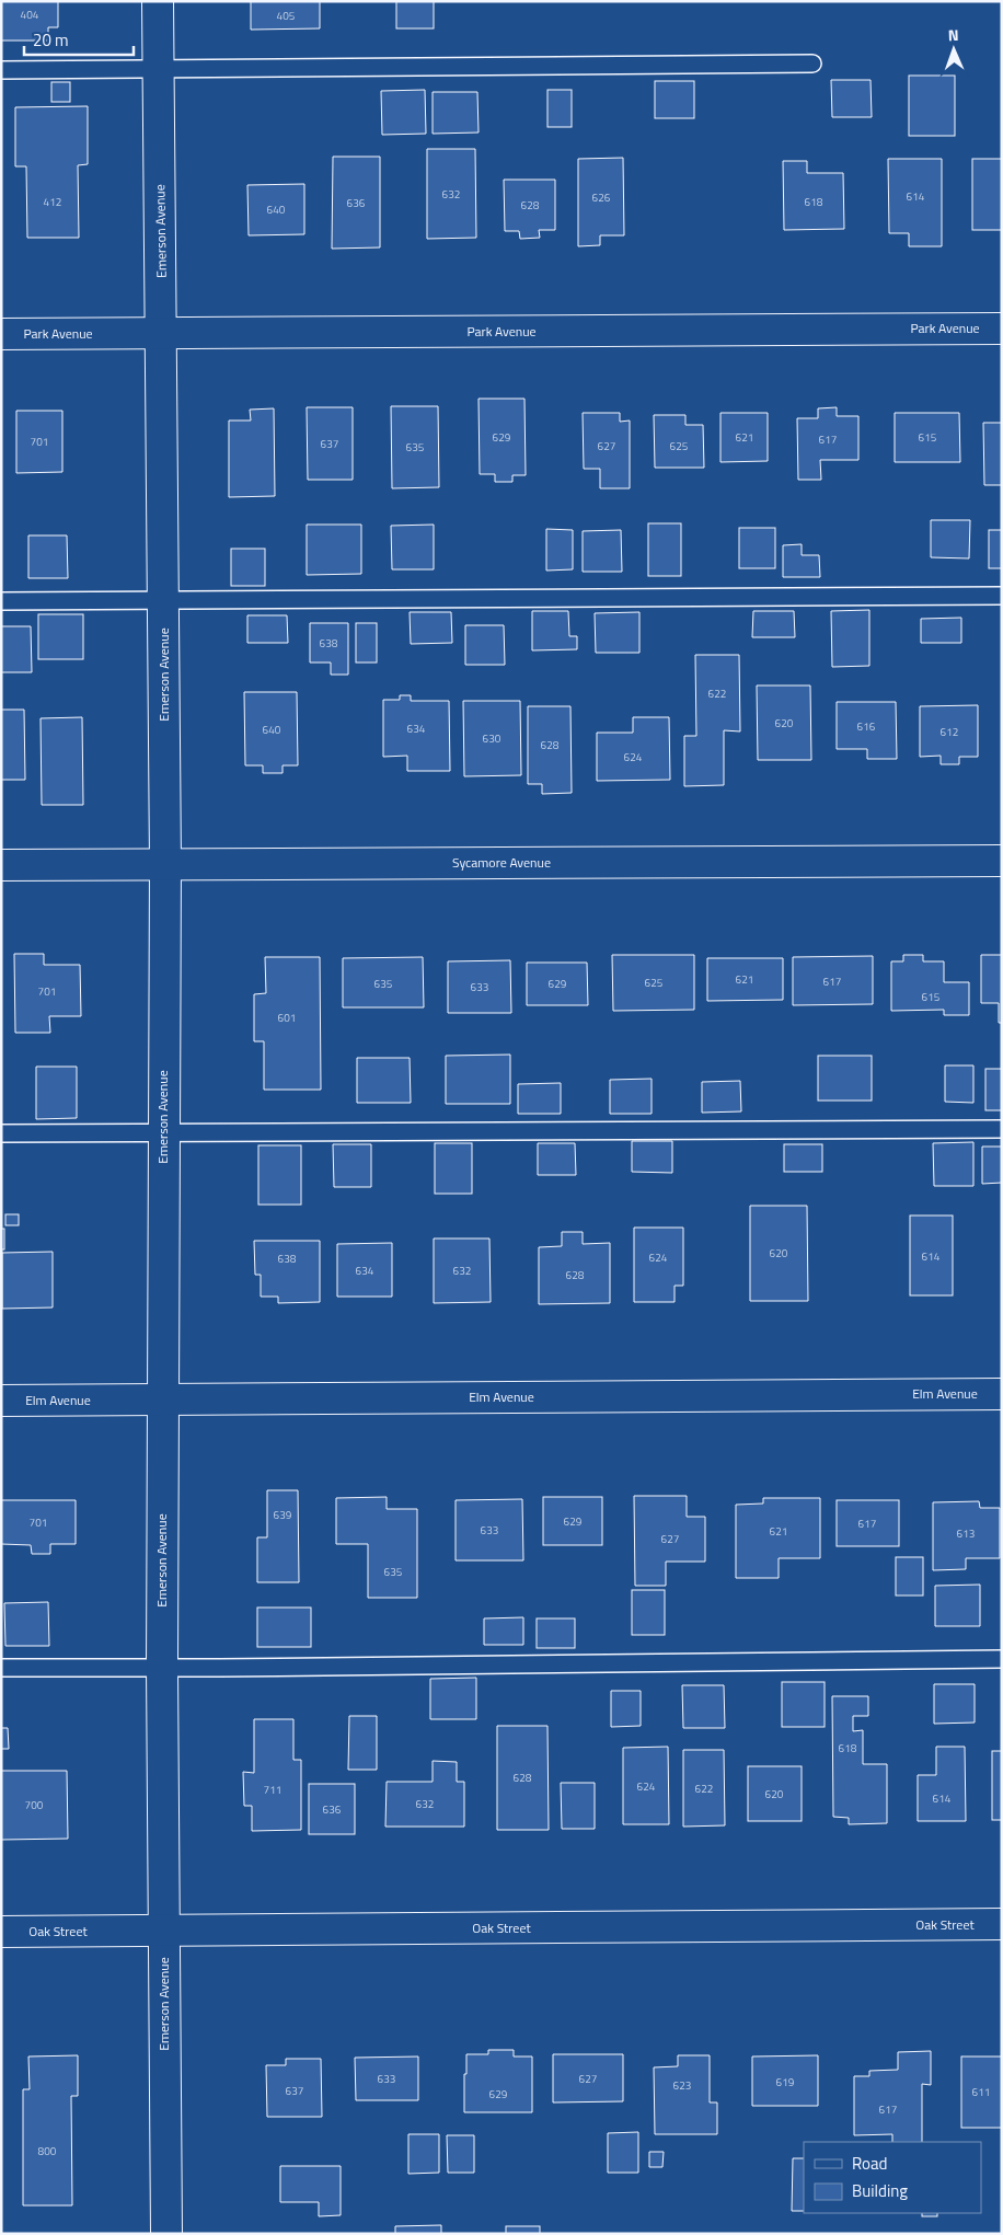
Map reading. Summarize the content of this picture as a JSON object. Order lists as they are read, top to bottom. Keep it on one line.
{"streets":{"street":["Emerson Avenue","Park Avenue","Sycamore Avenue","Elm Avenue","Oak Street"]},"crossings":[["Emerson Avenue","Park Avenue"],["Emerson Avenue","Sycamore Avenue"],["Emerson Avenue","Elm Avenue"],["Emerson Avenue","Oak Street"]],"house_numbers":["404","405","632","614","626","412","618","636","628","640","629","621","615","617","701","637","627","625","635","638","622","620","616","634","640","612","630","628","624","621","617","625","635","629","633","701","615","601","620","614","624","638","634","632","628","639","629","701","617","633","621","613","627","635","618","628","624","622","711","620","614","632","700","636","633","627","619","623","637","611","629","617","800"],"legend":["Road","Building"],"scale_bar":"20 m","north":"top"}
